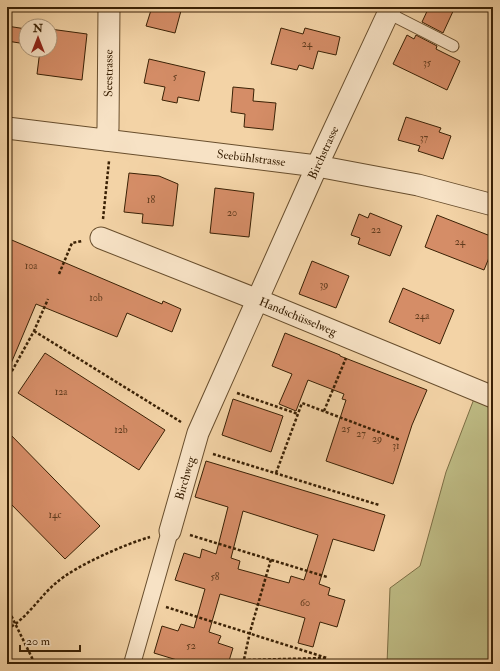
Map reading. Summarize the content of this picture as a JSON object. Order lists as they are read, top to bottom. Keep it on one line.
{"streets":{"street":["Seestrasse","Birchstrasse","Seebühlstrasse","Handschüsselweg","Birchweg"]},"crossings":[["Seestrasse","Seebühlstrasse"],["Birchstrasse","Seebühlstrasse"],["Birchstrasse","Handschüsselweg"],["Birchstrasse","Birchweg"],["Handschüsselweg","Birchweg"]],"house_numbers":["24","35","5","37","18","20","22","24","10a","39","10b","24a","12a","25","12b","27","29","31","14c","58","60","52"],"scale_bar":"20 m","north":"top"}
